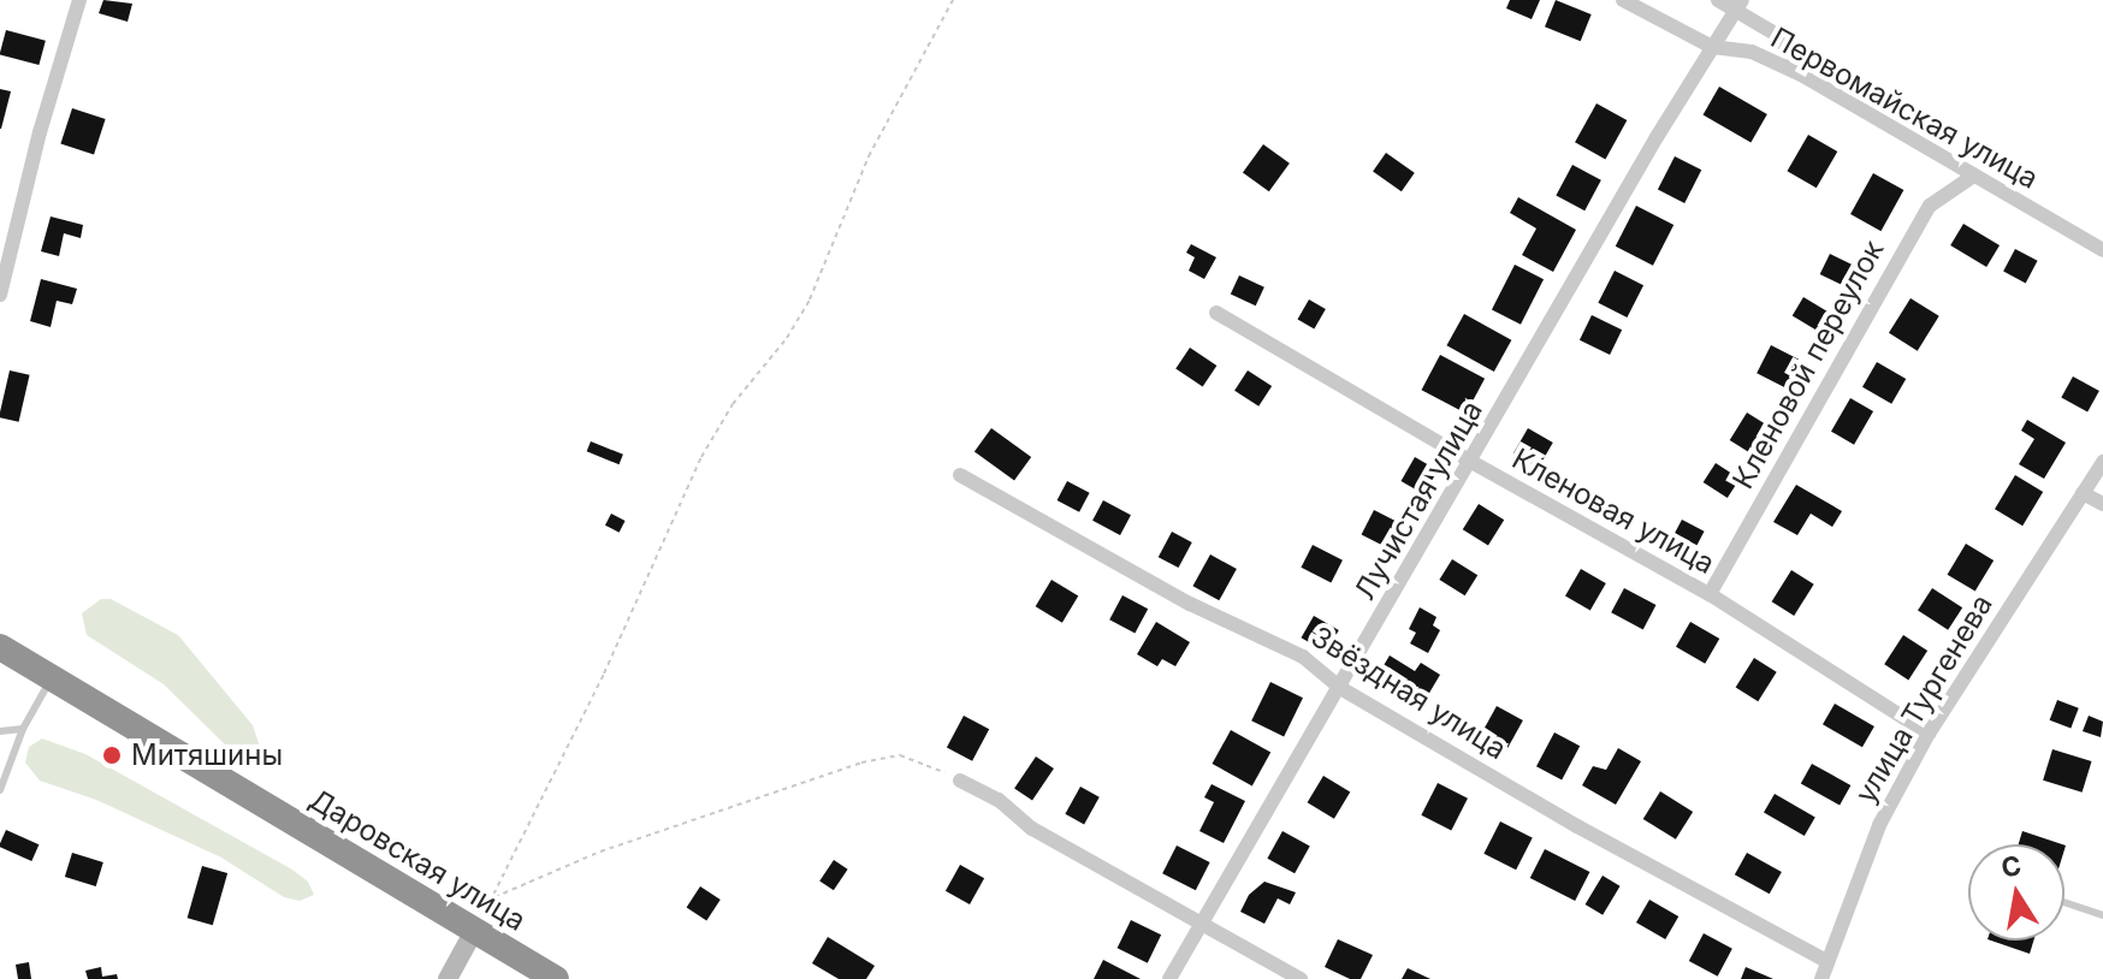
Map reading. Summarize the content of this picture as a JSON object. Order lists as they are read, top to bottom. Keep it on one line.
{"streets":{"highway":["Даровская улица"],"street":["Первомайская улица","Кленовой переулок","Лучистая улица","Кленовая улица","Звёздная улица","улица Тургенева"]},"crossings":[["Первомайская улица","Кленовой переулок"],["Первомайская улица","Лучистая улица"],["Кленовой переулок","Кленовая улица"],["Лучистая улица","Кленовая улица"],["Лучистая улица","Звёздная улица"],["Кленовая улица","улица Тургенева"],["Звёздная улица","улица Тургенева"]],"places":["Митяшины"],"north":"top"}
